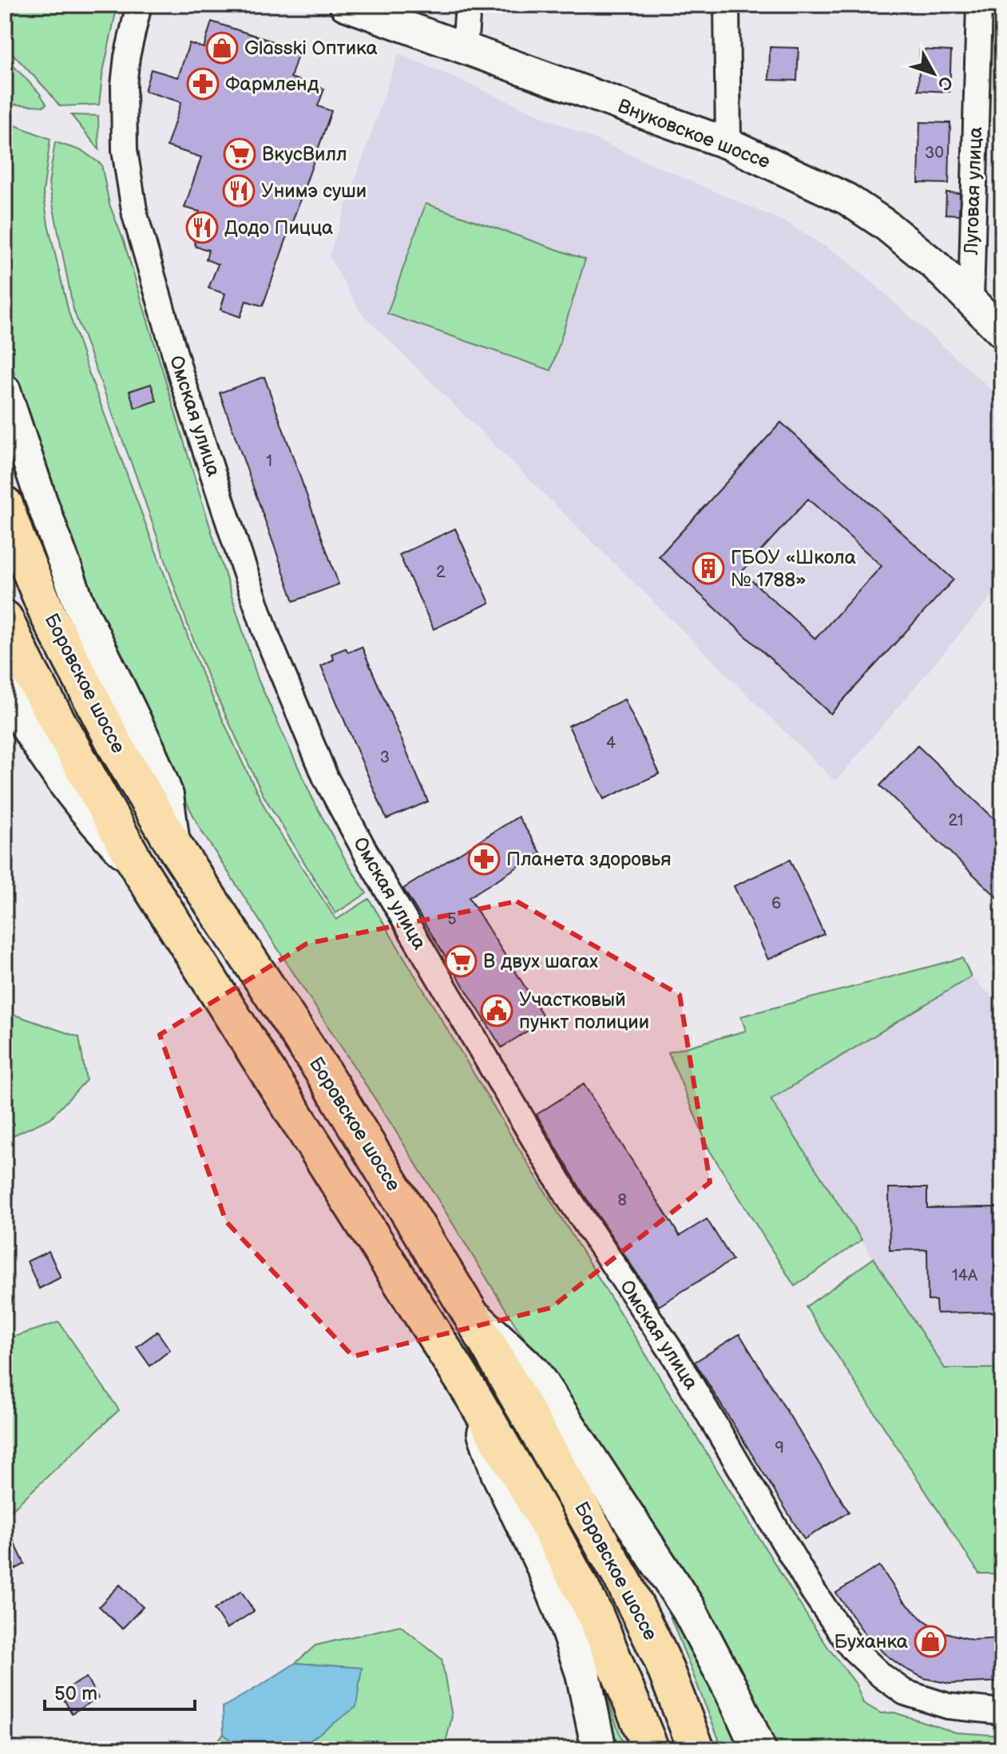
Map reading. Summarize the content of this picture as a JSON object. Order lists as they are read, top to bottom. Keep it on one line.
{"streets":{"main road":["Боровское шоссе"],"street":["Внуковское шоссе","Луговая улица","Омская улица"]},"crossings":[["Внуковское шоссе","Луговая улица"]],"places":{"shop":["Glasski Оптика","Буханка"],"pharmacy":["Фармленд","Планета здоровья"],"supermarket":["ВкусВилл","В двух шагах"],"restaurant":["Унимэ суши","Додо Пицца"],"building":["ГБОУ «Школа № 1788»"],"public building":["Участковый пункт полиции"]},"house_numbers":["30","1","2","4","3","21","6","5","8","14А","9"],"scale_bar":"50 m","north":"bottom right"}
